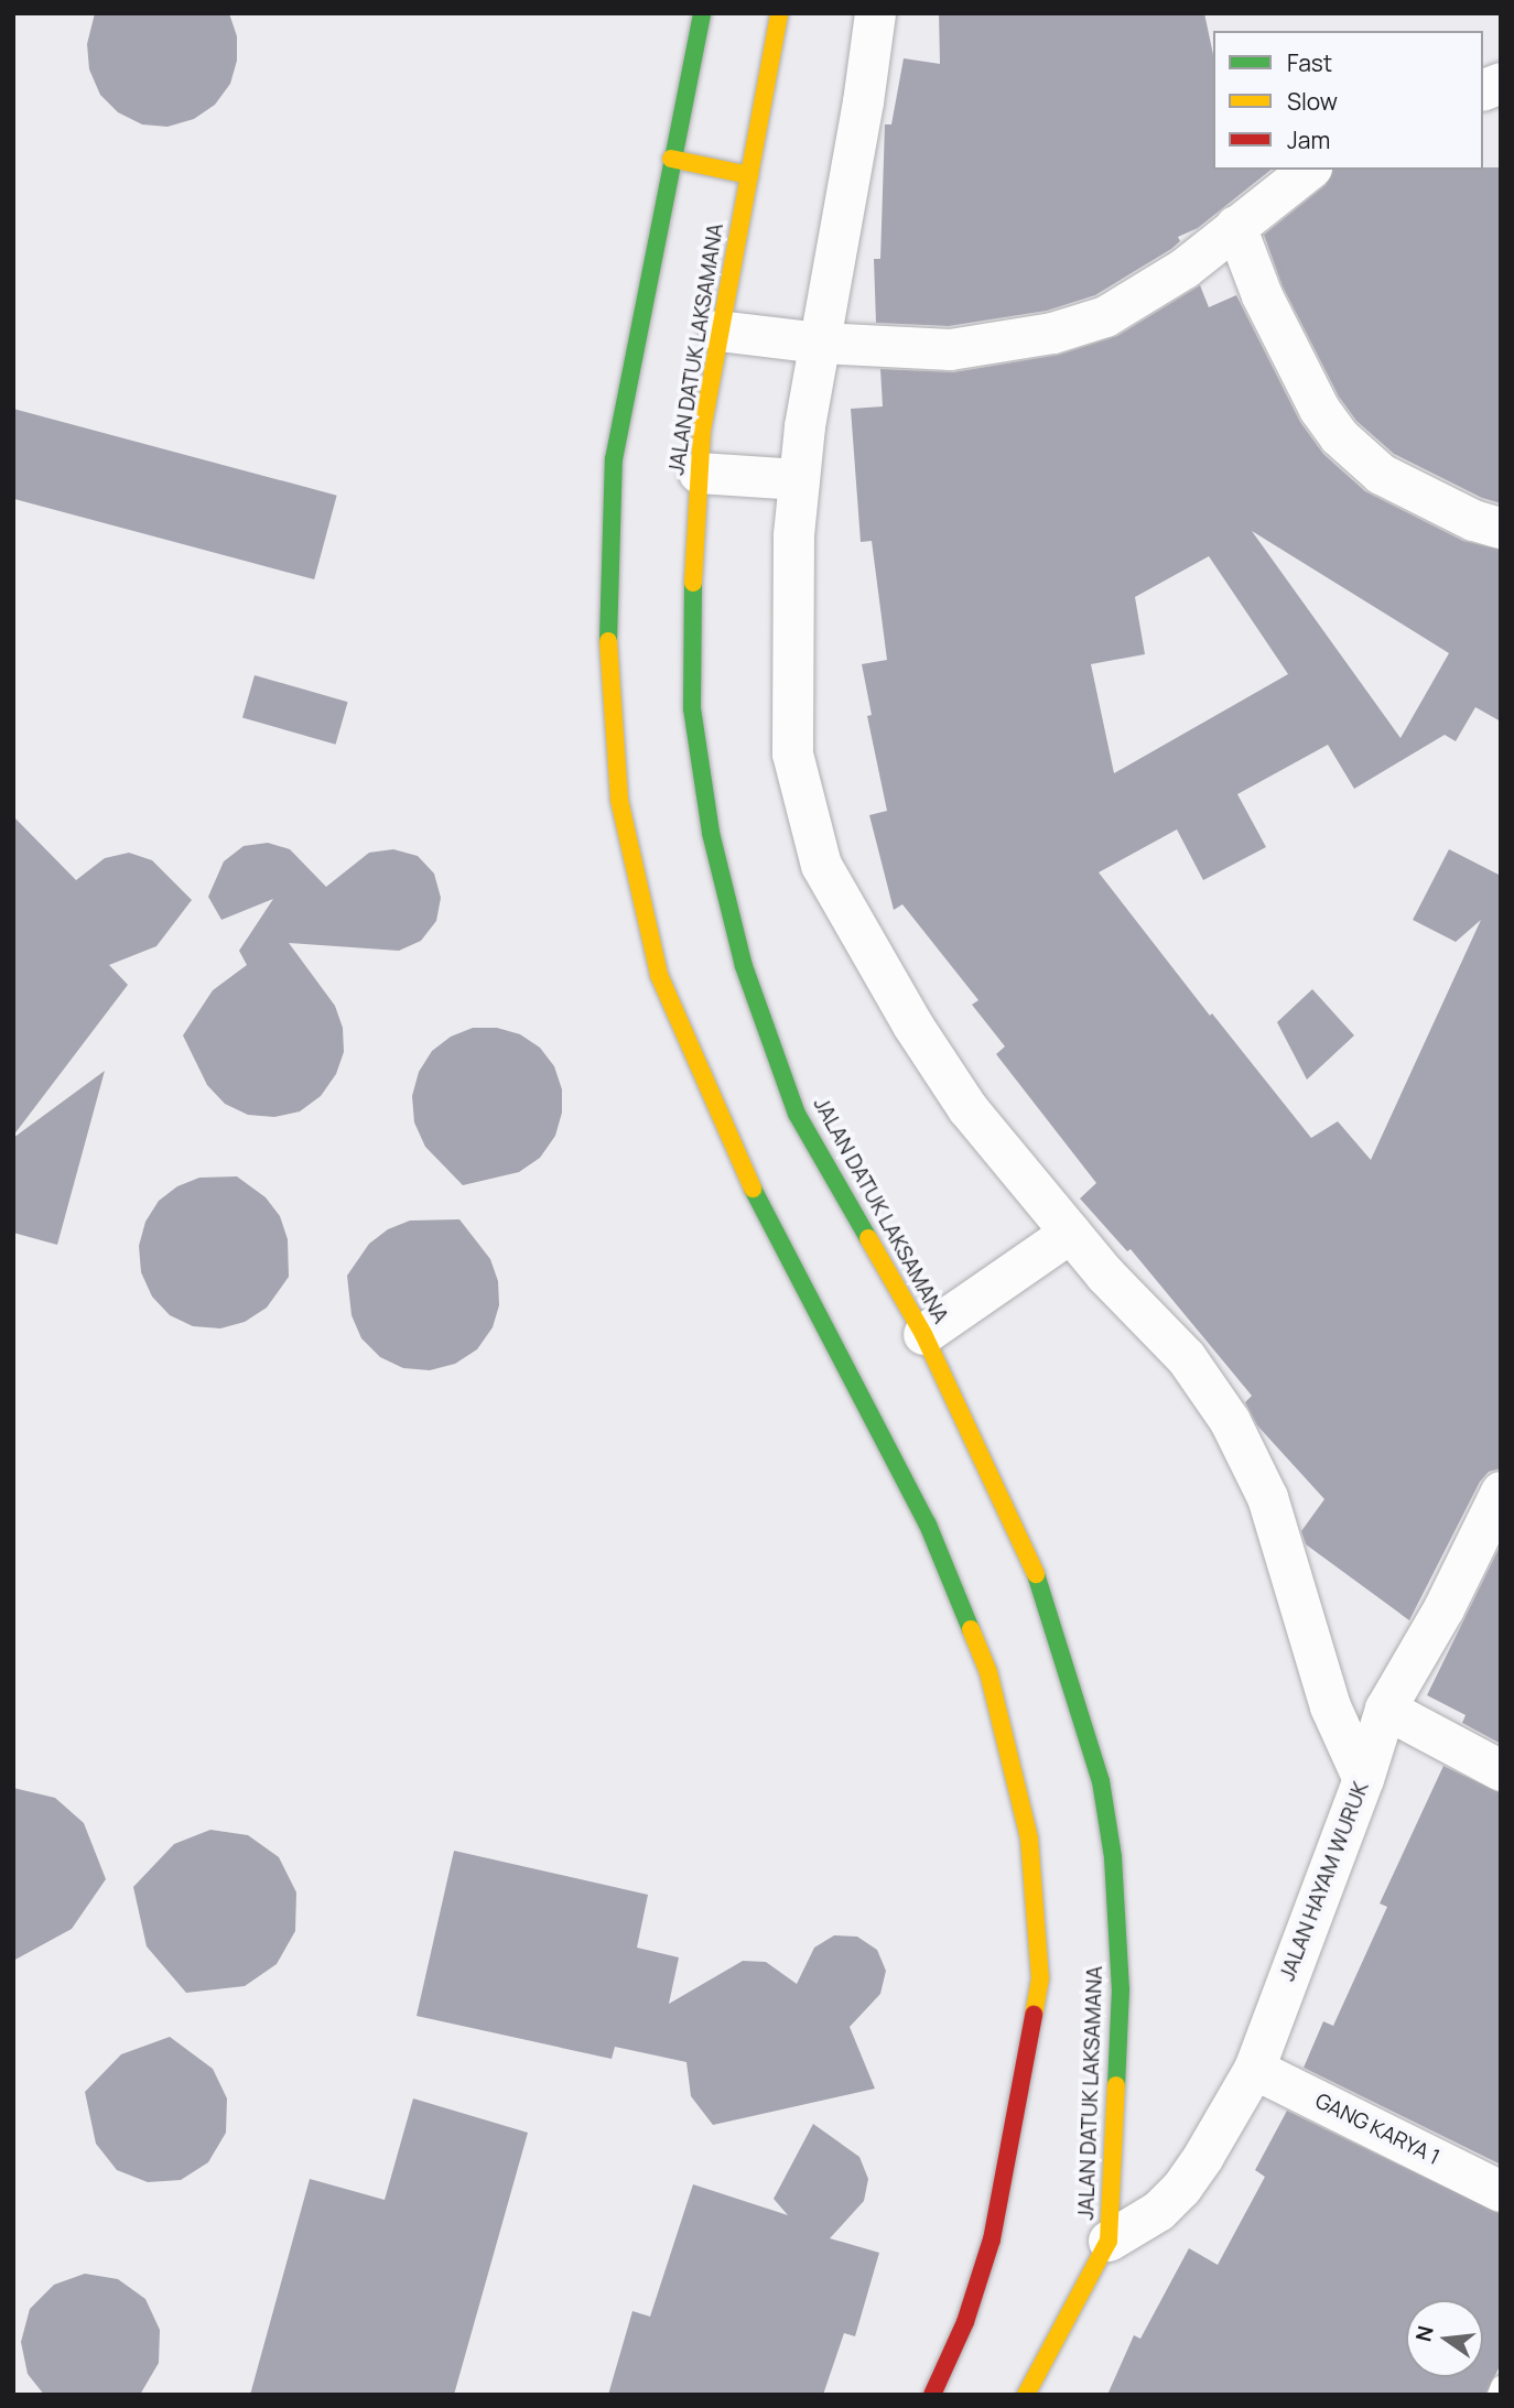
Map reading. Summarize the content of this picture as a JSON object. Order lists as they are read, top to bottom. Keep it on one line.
{"streets":{"highway":["JALAN DATUK LAKSAMANA"],"street":["JALAN HAYAM WURUK","GANG KARYA 1"]},"crossings":[["JALAN DATUK LAKSAMANA","JALAN HAYAM WURUK"],["JALAN HAYAM WURUK","GANG KARYA 1"]],"legend":["Fast","Slow","Jam"],"north":"left"}
